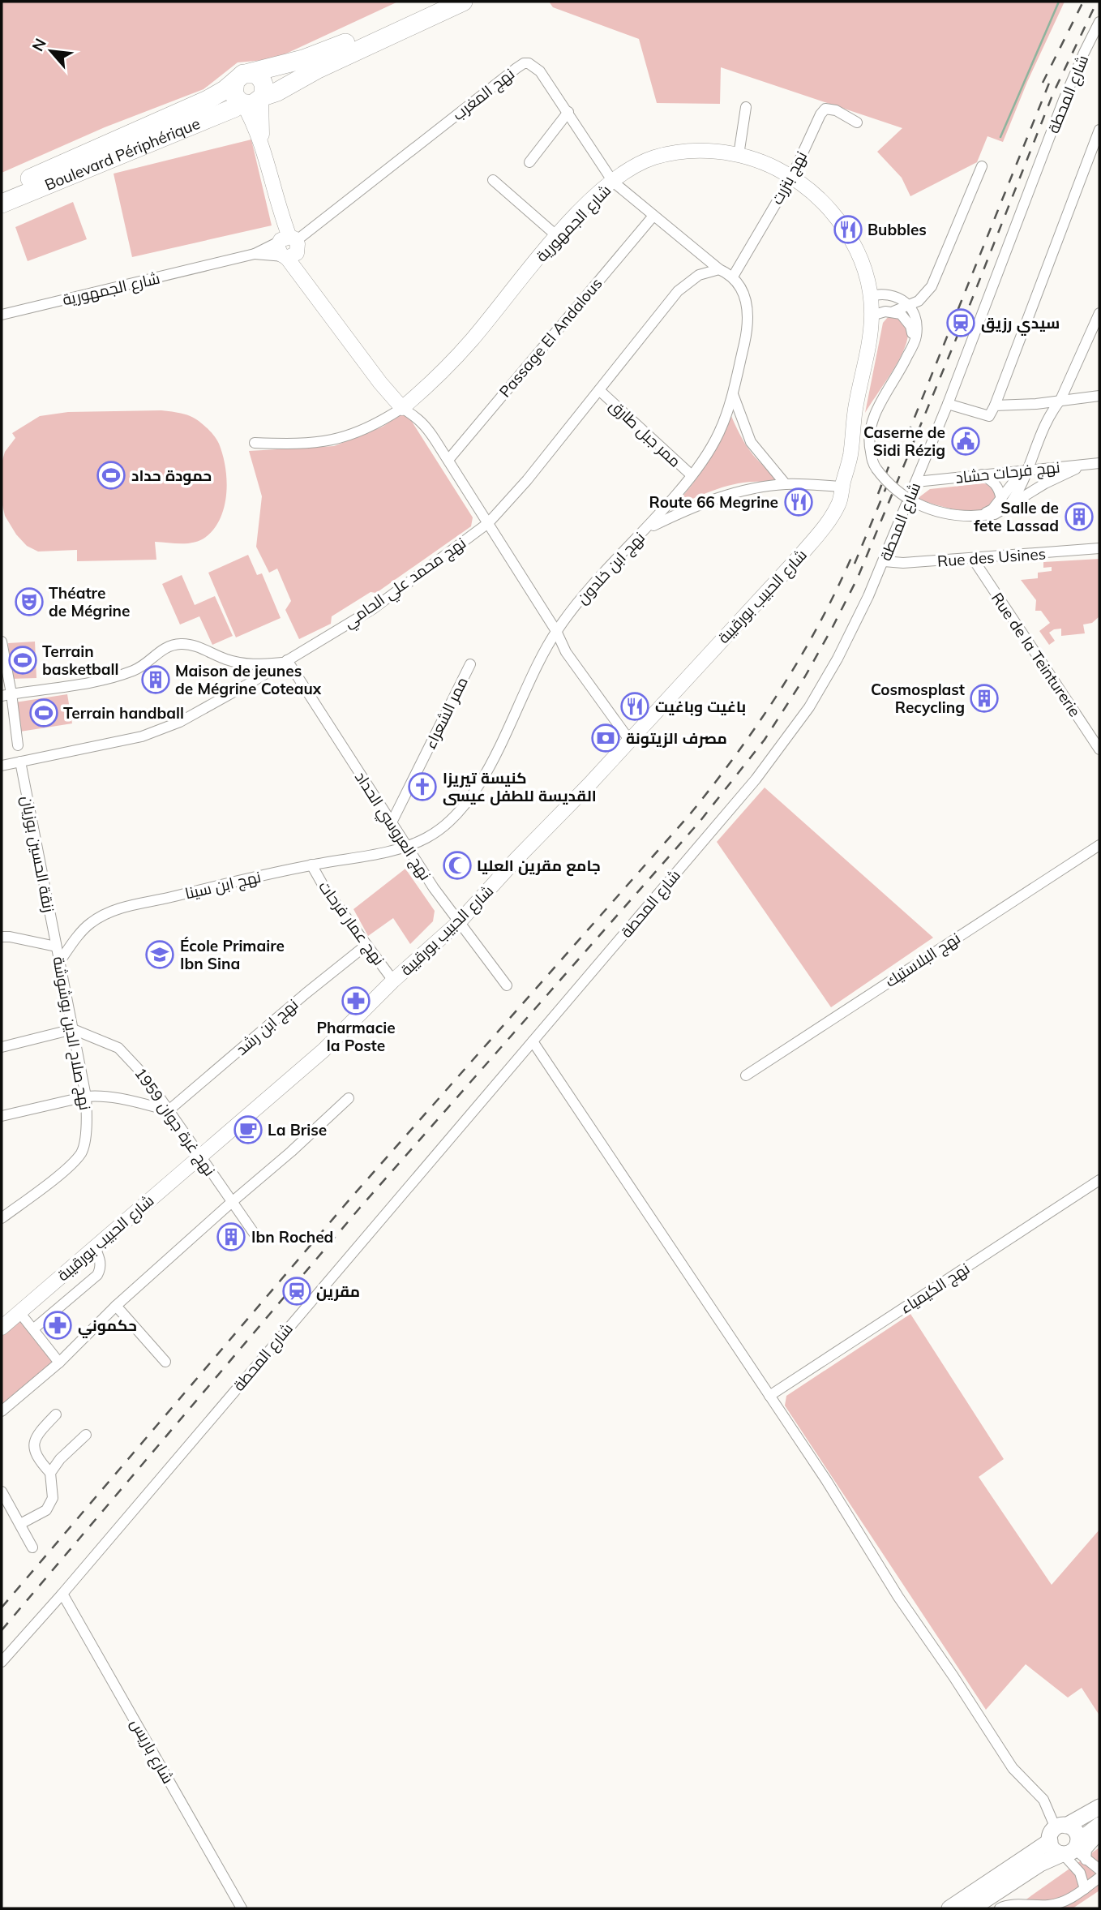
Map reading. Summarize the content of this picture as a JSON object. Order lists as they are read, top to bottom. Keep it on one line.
{"streets":{"highway":["Boulevard Périphérique"],"street":["نهج المغرب","شارع المحطة","نهج بنزرت","شارع الجمهورية","Passage El Andalous","ممر جبل طارق","نهج فرحات حشاد","Rue des Usines","نهج ابن خلدون","نهج محمد علي الحامي","شارع الحبيب بورقيبة","Rue de la Teinturerie","ممر الشعراء","نهج العروسي الحداد","زنقة الحسين بوزيان","نهج ابن سينا","نهج عمار فرحات","نهج البلاستيك","نهج ابن رشد","نهج صلاح الدين بوشوشة","نهج غرة جوان 1959","نهج الكيمياء","شارع باريس"]},"crossings":[["نهج المغرب","شارع الجمهورية"],["نهج المغرب","Passage El Andalous"],["نهج المغرب","نهج محمد علي الحامي"],["شارع المحطة","نهج فرحات حشاد"],["شارع المحطة","Rue des Usines"],["شارع المحطة","شارع باريس"],["نهج بنزرت","شارع الجمهورية"],["نهج بنزرت","نهج ابن خلدون"],["شارع الجمهورية","شارع الحبيب بورقيبة"],["ممر جبل طارق","نهج ابن خلدون"],["ممر جبل طارق","نهج محمد علي الحامي"],["Rue des Usines","Rue de la Teinturerie"],["نهج ابن خلدون","نهج العروسي الحداد"],["نهج ابن خلدون","نهج ابن سينا"],["نهج محمد علي الحامي","نهج العروسي الحداد"],["نهج محمد علي الحامي","زنقة الحسين بوزيان"],["شارع الحبيب بورقيبة","نهج العروسي الحداد"],["شارع الحبيب بورقيبة","نهج عمار فرحات"],["شارع الحبيب بورقيبة","نهج غرة جوان 1959"],["ممر الشعراء","نهج العروسي الحداد"],["نهج العروسي الحداد","نهج ابن سينا"],["زنقة الحسين بوزيان","نهج صلاح الدين بوشوشة"],["نهج ابن سينا","نهج عمار فرحات"],["نهج ابن سينا","نهج صلاح الدين بوشوشة"],["نهج عمار فرحات","نهج ابن رشد"],["نهج ابن رشد","نهج غرة جوان 1959"],["نهج صلاح الدين بوشوشة","نهج غرة جوان 1959"]],"places":{"restaurant":["Bubbles","Route 66 Megrine","باغيت وباغيت"],"station":["سيدي رزيق","مقرين"],"public building":["Caserne de Sidi Rézig"],"sports":["حمودة حداد","Terrain basketball","Terrain handball"],"building":["Salle de fete Lassad","Maison de jeunes de Mégrine Coteaux","Cosmosplast Recycling","Ibn Roched"],"theatre":["Théatre de Mégrine"],"bank":["مصرف الزيتونة"],"church":["كنيسة تيريزا القديسة للطفل عيسى"],"mosque":["جامع مقرين العليا"],"school or university":["École Primaire Ibn Sina"],"pharmacy":["Pharmacie la Poste","حكموني"],"cafe":["La Brise"]},"north":"top left"}
